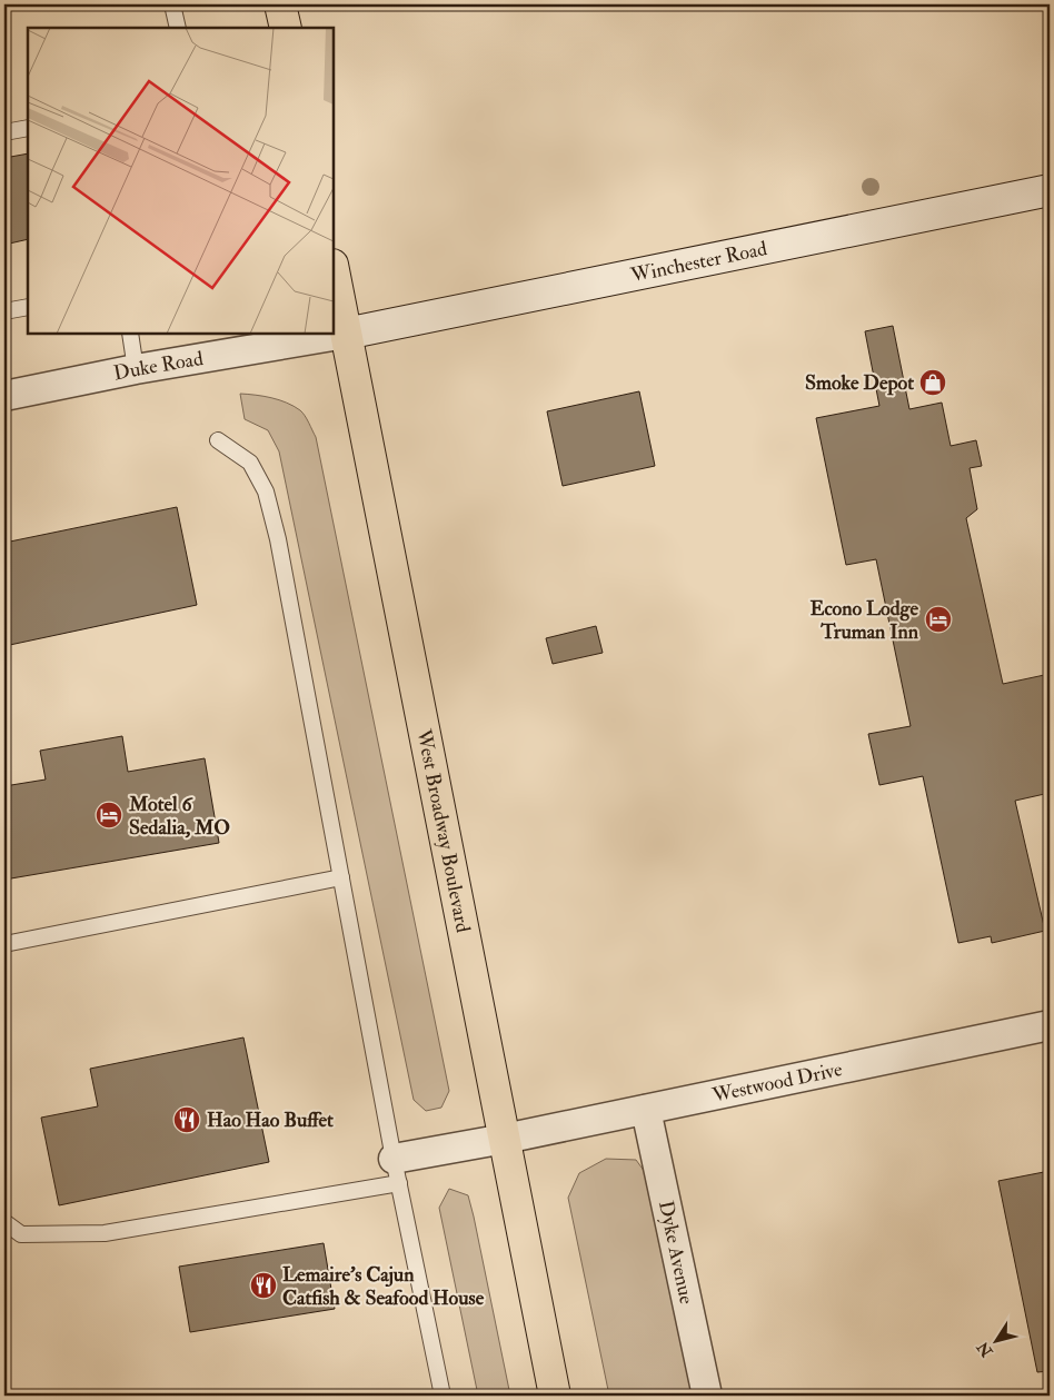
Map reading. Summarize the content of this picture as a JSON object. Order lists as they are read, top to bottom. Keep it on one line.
{"streets":{"highway":["West Broadway Boulevard"],"street":["Winchester Road","Duke Road","Westwood Drive","Dyke Avenue"]},"crossings":[["Winchester Road","Duke Road"],["Winchester Road","West Broadway Boulevard"],["Duke Road","West Broadway Boulevard"],["West Broadway Boulevard","Westwood Drive"],["Westwood Drive","Dyke Avenue"]],"places":{"shop":["Smoke Depot"],"hotel":["Econo Lodge Truman Inn","Motel 6 Sedalia, MO"],"restaurant":["Hao Hao Buffet","Lemaire's Cajun Catfish & Seafood House"]},"north":"bottom left"}
